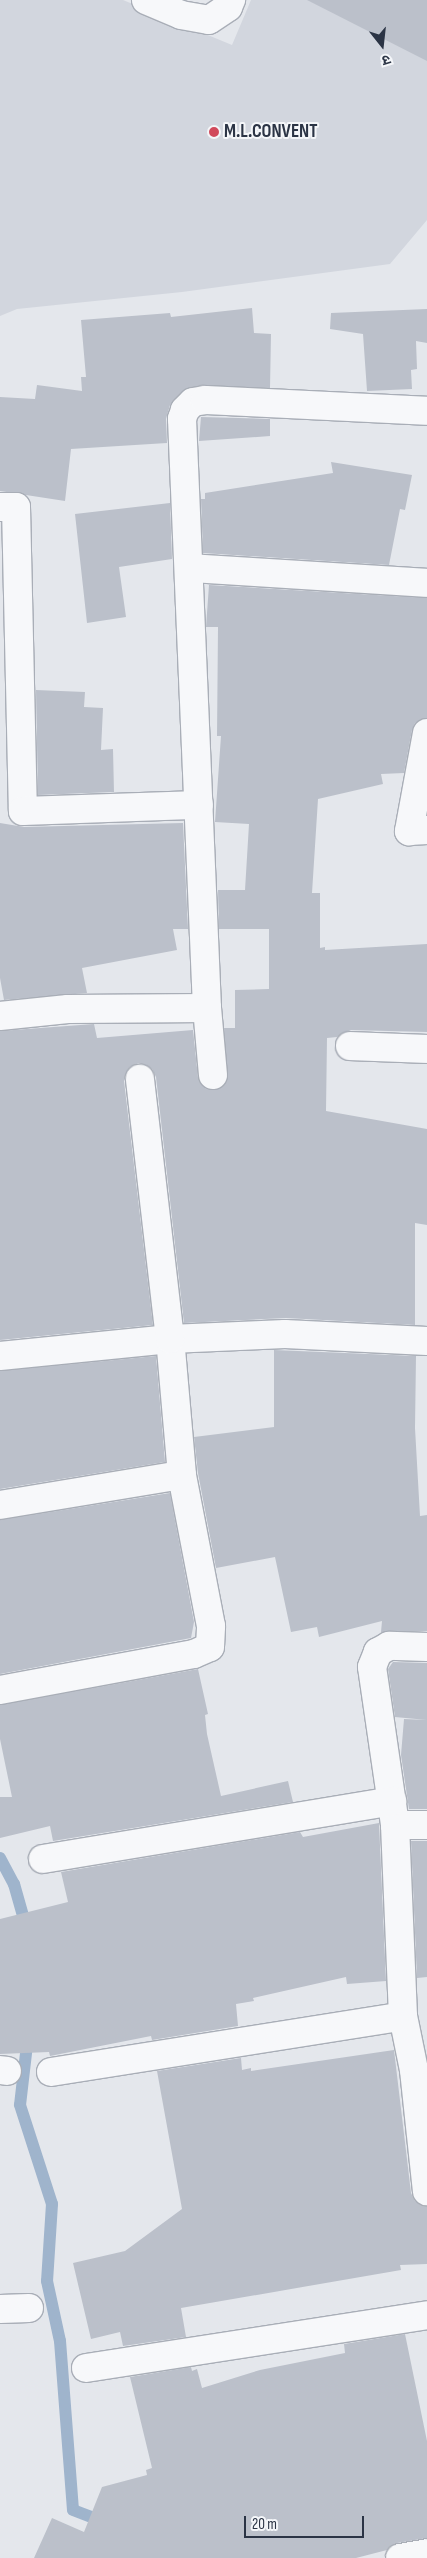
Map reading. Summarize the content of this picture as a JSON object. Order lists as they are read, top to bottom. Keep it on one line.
{"places":["M.L.CONVENT"],"scale_bar":"20 m","north":"bottom"}
